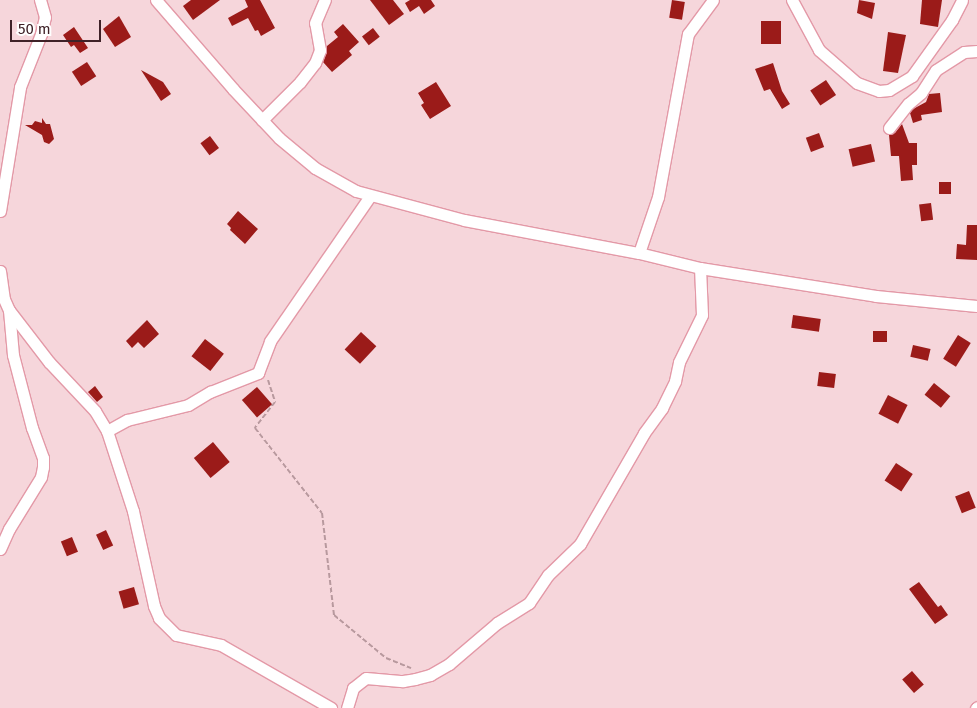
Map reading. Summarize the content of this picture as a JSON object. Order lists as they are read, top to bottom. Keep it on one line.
{"scale_bar":"50 m"}
